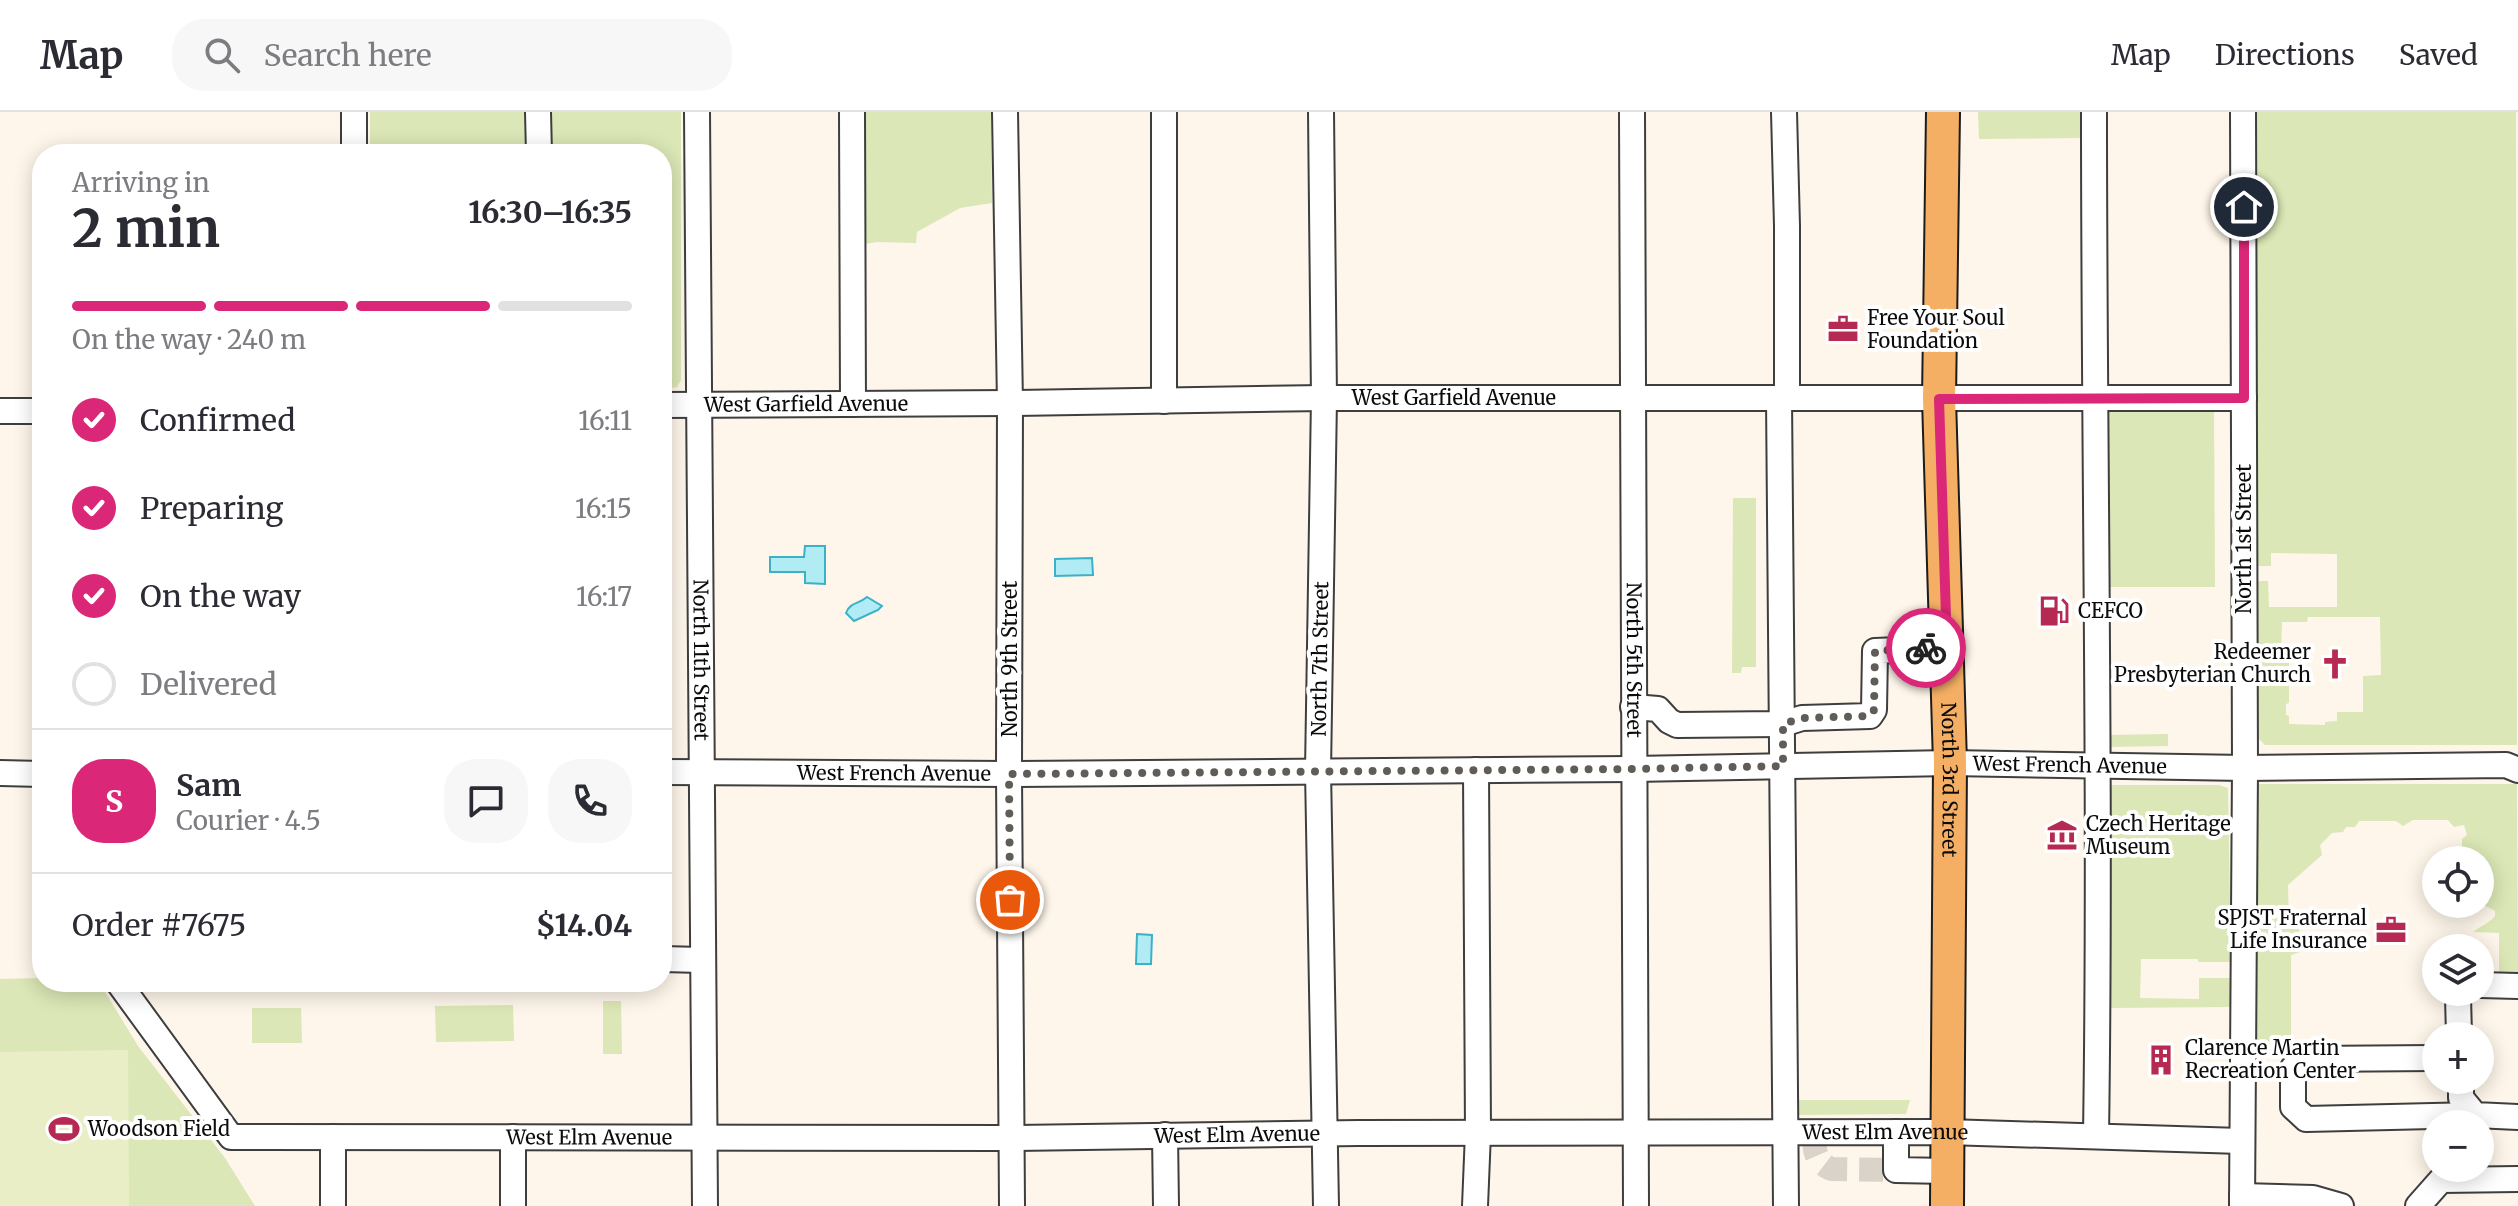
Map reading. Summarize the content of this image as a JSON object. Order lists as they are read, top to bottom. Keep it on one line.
{"streets":{"main road":["North 3rd Street"],"street":["West Garfield Avenue","North 1st Street","North 11th Street","North 9th Street","North 7th Street","North 5th Street","West French Avenue","West Elm Avenue"]},"crossings":[["West Garfield Avenue","North 1st Street"],["West Garfield Avenue","North 11th Street"],["West Garfield Avenue","North 9th Street"],["West Garfield Avenue","North 7th Street"],["West Garfield Avenue","North 5th Street"],["West Garfield Avenue","North 3rd Street"],["North 1st Street","West French Avenue"],["North 1st Street","West Elm Avenue"],["North 11th Street","West French Avenue"],["North 11th Street","West Elm Avenue"],["North 9th Street","West French Avenue"],["North 9th Street","West Elm Avenue"],["North 7th Street","West French Avenue"],["North 7th Street","West Elm Avenue"],["North 5th Street","West French Avenue"],["North 5th Street","West Elm Avenue"],["West French Avenue","North 3rd Street"],["North 3rd Street","West Elm Avenue"]],"places":{"office":["Free Your Soul Foundation","SPJST Fraternal Life Insurance"],"fuel station":["CEFCO"],"church":["Redeemer Presbyterian Church"],"museum":["Czech Heritage Museum"],"building":["Clarence Martin Recreation Center"],"sports":["Woodson Field"]},"page":{"header":"Map","search":"Search here","nav":["Map","Directions","Saved"],"heading":["2 min","Arriving in","16:30–16:35"],"panel":["Sam","Courier · 4.5","Order #7675","$14.04"],"bar":"On the way · 240 m","list":[["Confirmed","16:11"],["Preparing","16:15"],["On the way","16:17"],"Delivered"],"round":"S","map_buttons":["+","−"]}}
